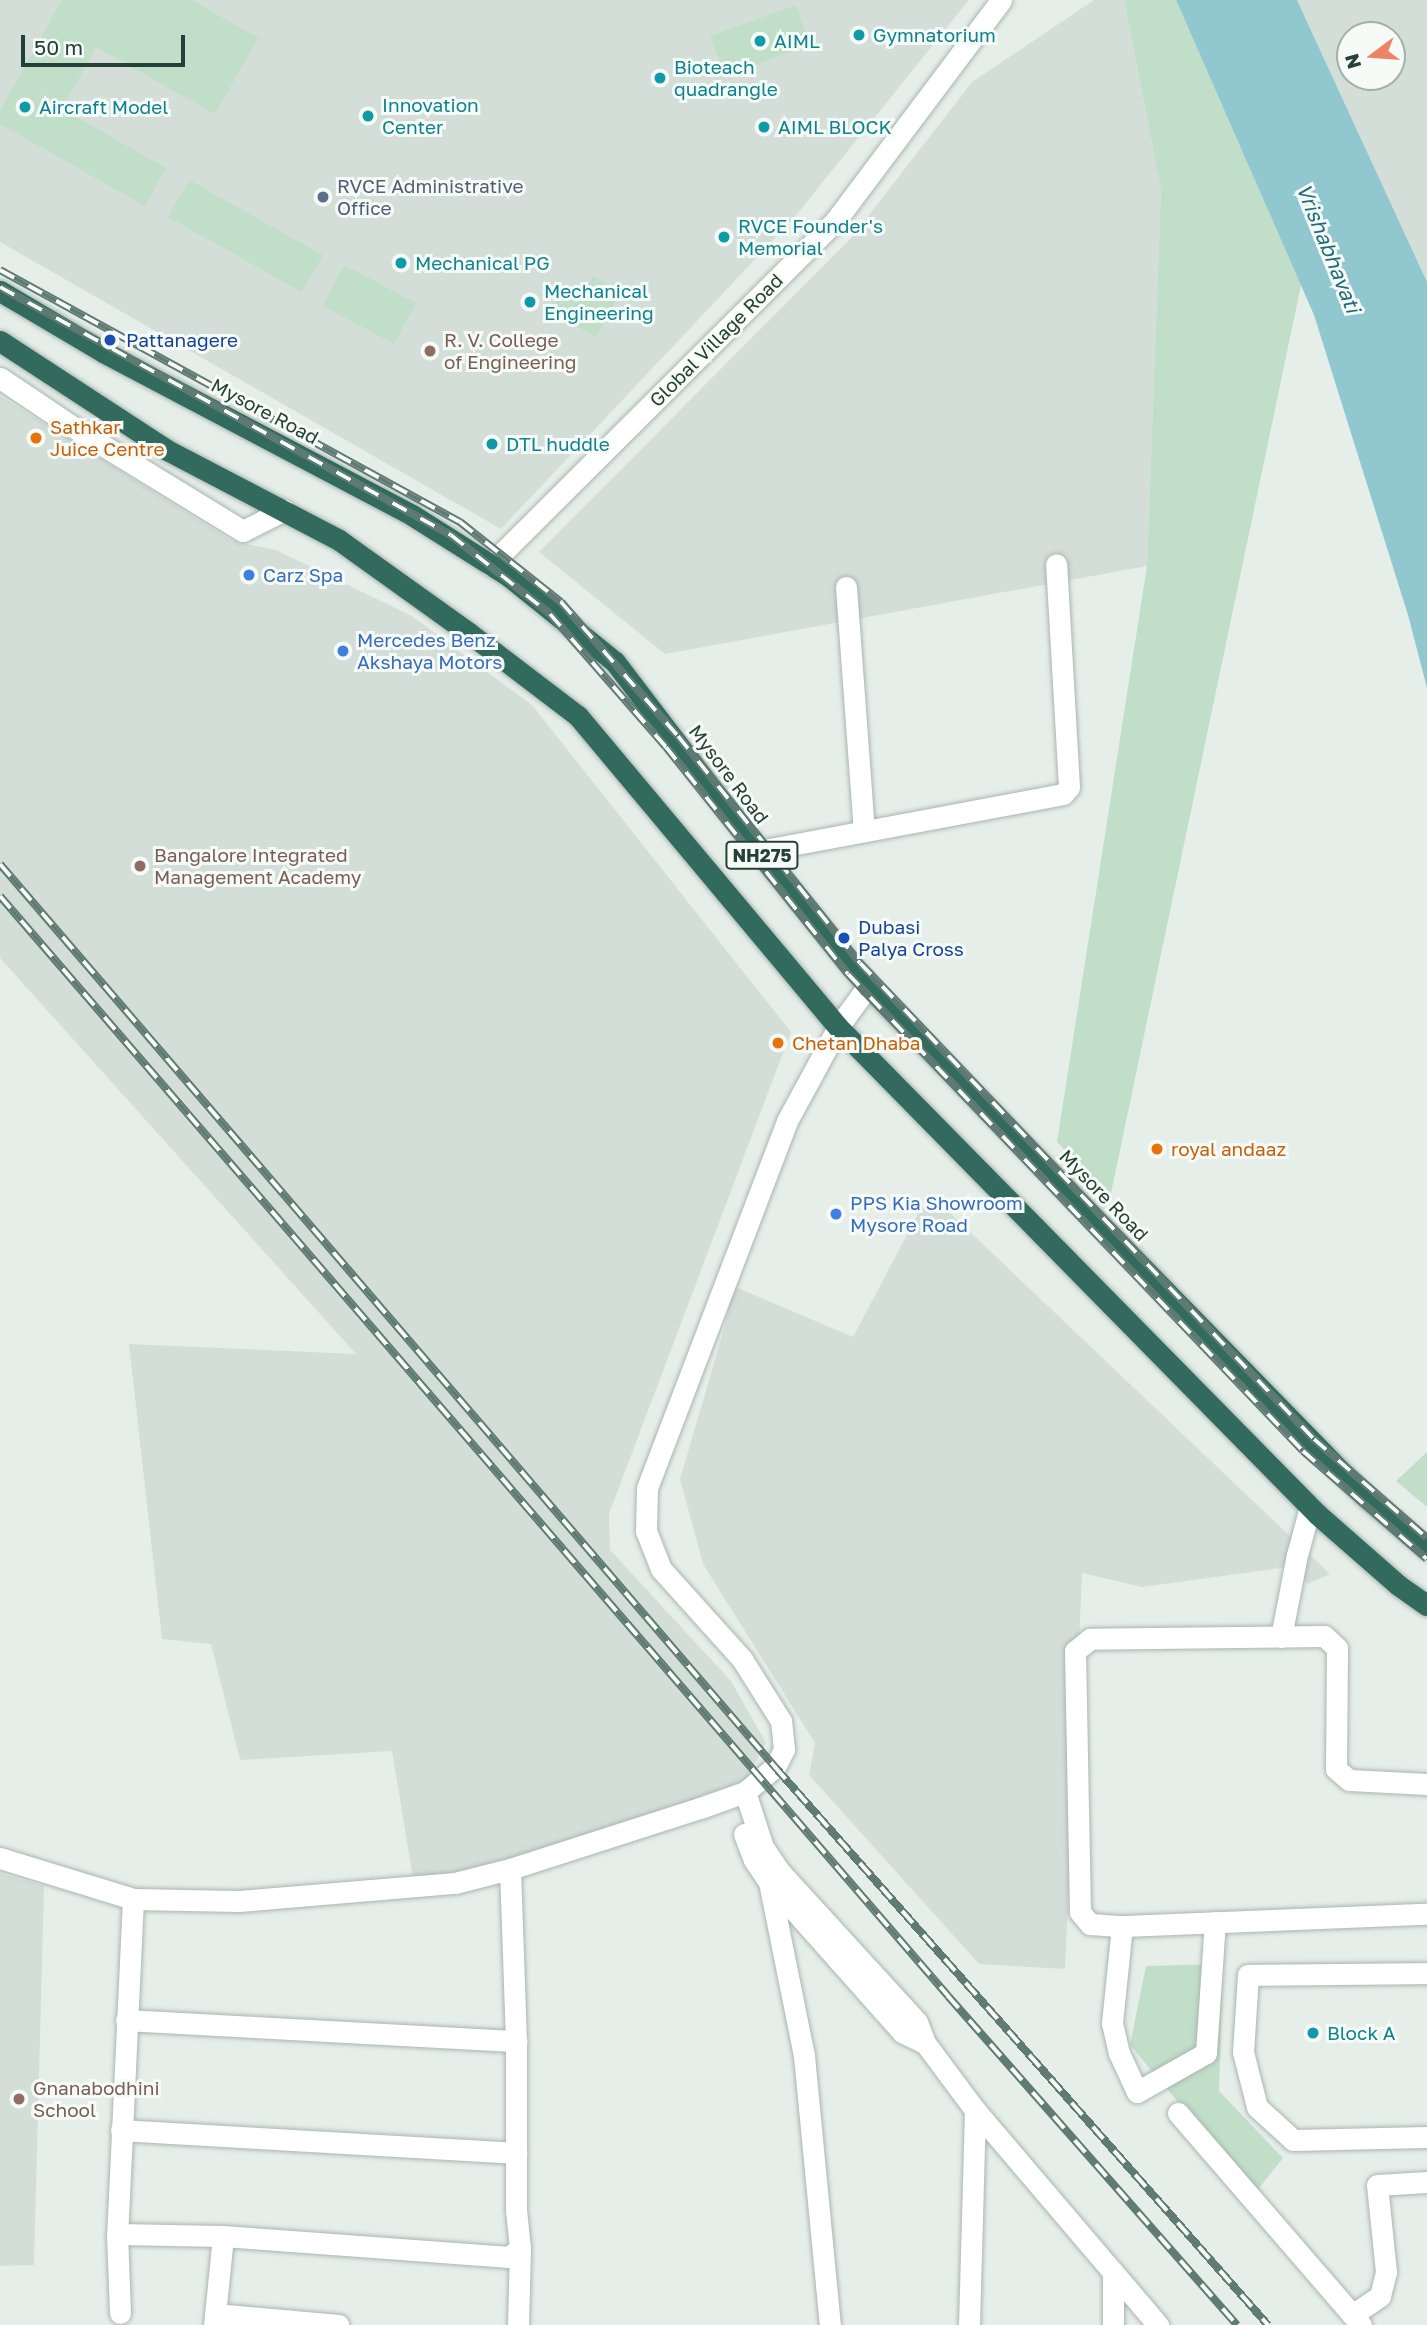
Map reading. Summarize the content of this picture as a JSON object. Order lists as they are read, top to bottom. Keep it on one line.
{"streets":{"highway":["Mysore Road","NH275"],"street":["Global Village Road"]},"crossings":[["Global Village Road","Mysore Road"]],"water":["Vrishabhavati"],"places":["Gymnatorium","AIML","Bioteach quadrangle","Aircraft Model","Innovation Center","AIML BLOCK","RVCE Administrative Office","RVCE Founder's Memorial","Mechanical PG","Mechanical Engineering","Pattanagere","R. V. College of Engineering","Sathkar Juice Centre","DTL huddle","Carz Spa","Mercedes Benz Akshaya Motors","Bangalore Integrated Management Academy","Dubasi Palya Cross","Chetan Dhaba","royal andaaz","PPS Kia Showroom Mysore Road","Block A","Gnanabodhini School"],"scale_bar":"50 m","north":"left"}
